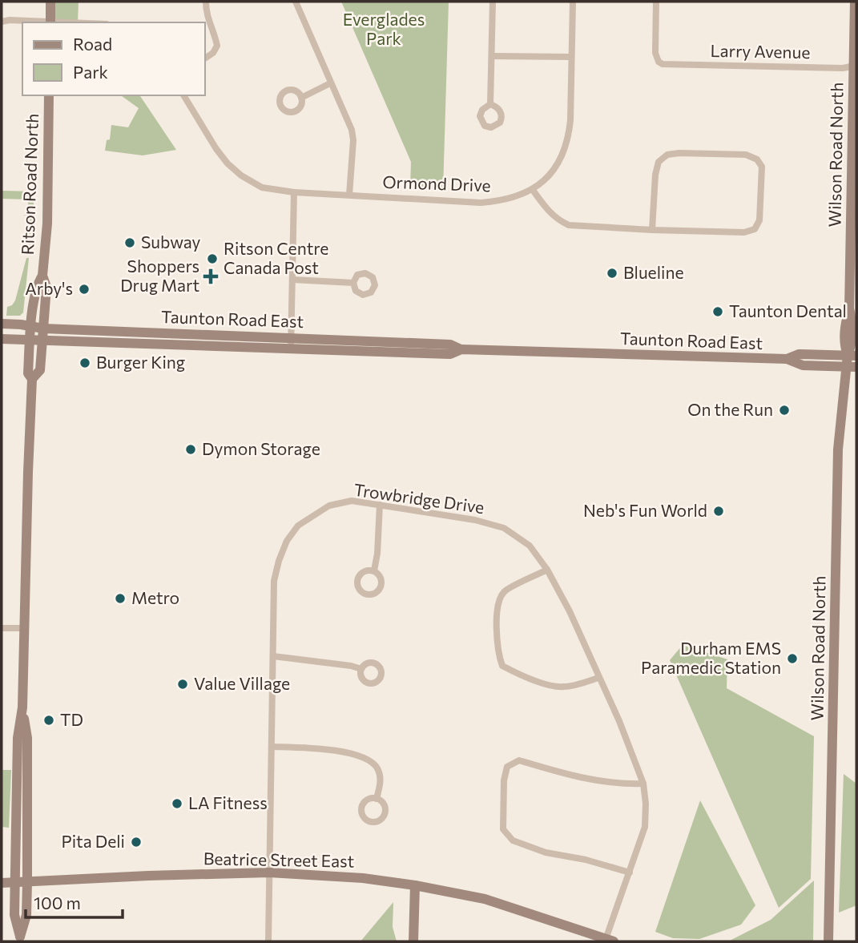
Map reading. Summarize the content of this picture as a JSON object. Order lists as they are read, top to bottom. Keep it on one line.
{"streets":{"main road":["Wilson Road North","Ritson Road North","Taunton Road East","Beatrice Street East"],"street":["Larry Avenue","Ormond Drive","Trowbridge Drive"]},"crossings":[["Larry Avenue","Wilson Road North"],["Wilson Road North","Taunton Road East"],["Ritson Road North","Taunton Road East"],["Ritson Road North","Beatrice Street East"],["Trowbridge Drive","Beatrice Street East"]],"parks":["Everglades Park"],"places":{"other":["Subway","Ritson Centre Canada Post","Blueline","Arby's","Taunton Dental","Burger King","On the Run","Dymon Storage","Neb's Fun World","Metro","Durham EMS Paramedic Station","Value Village","TD","LA Fitness","Pita Deli"],"health":["Shoppers Drug Mart"]},"legend":["Road","Park"],"scale_bar":"100 m"}
